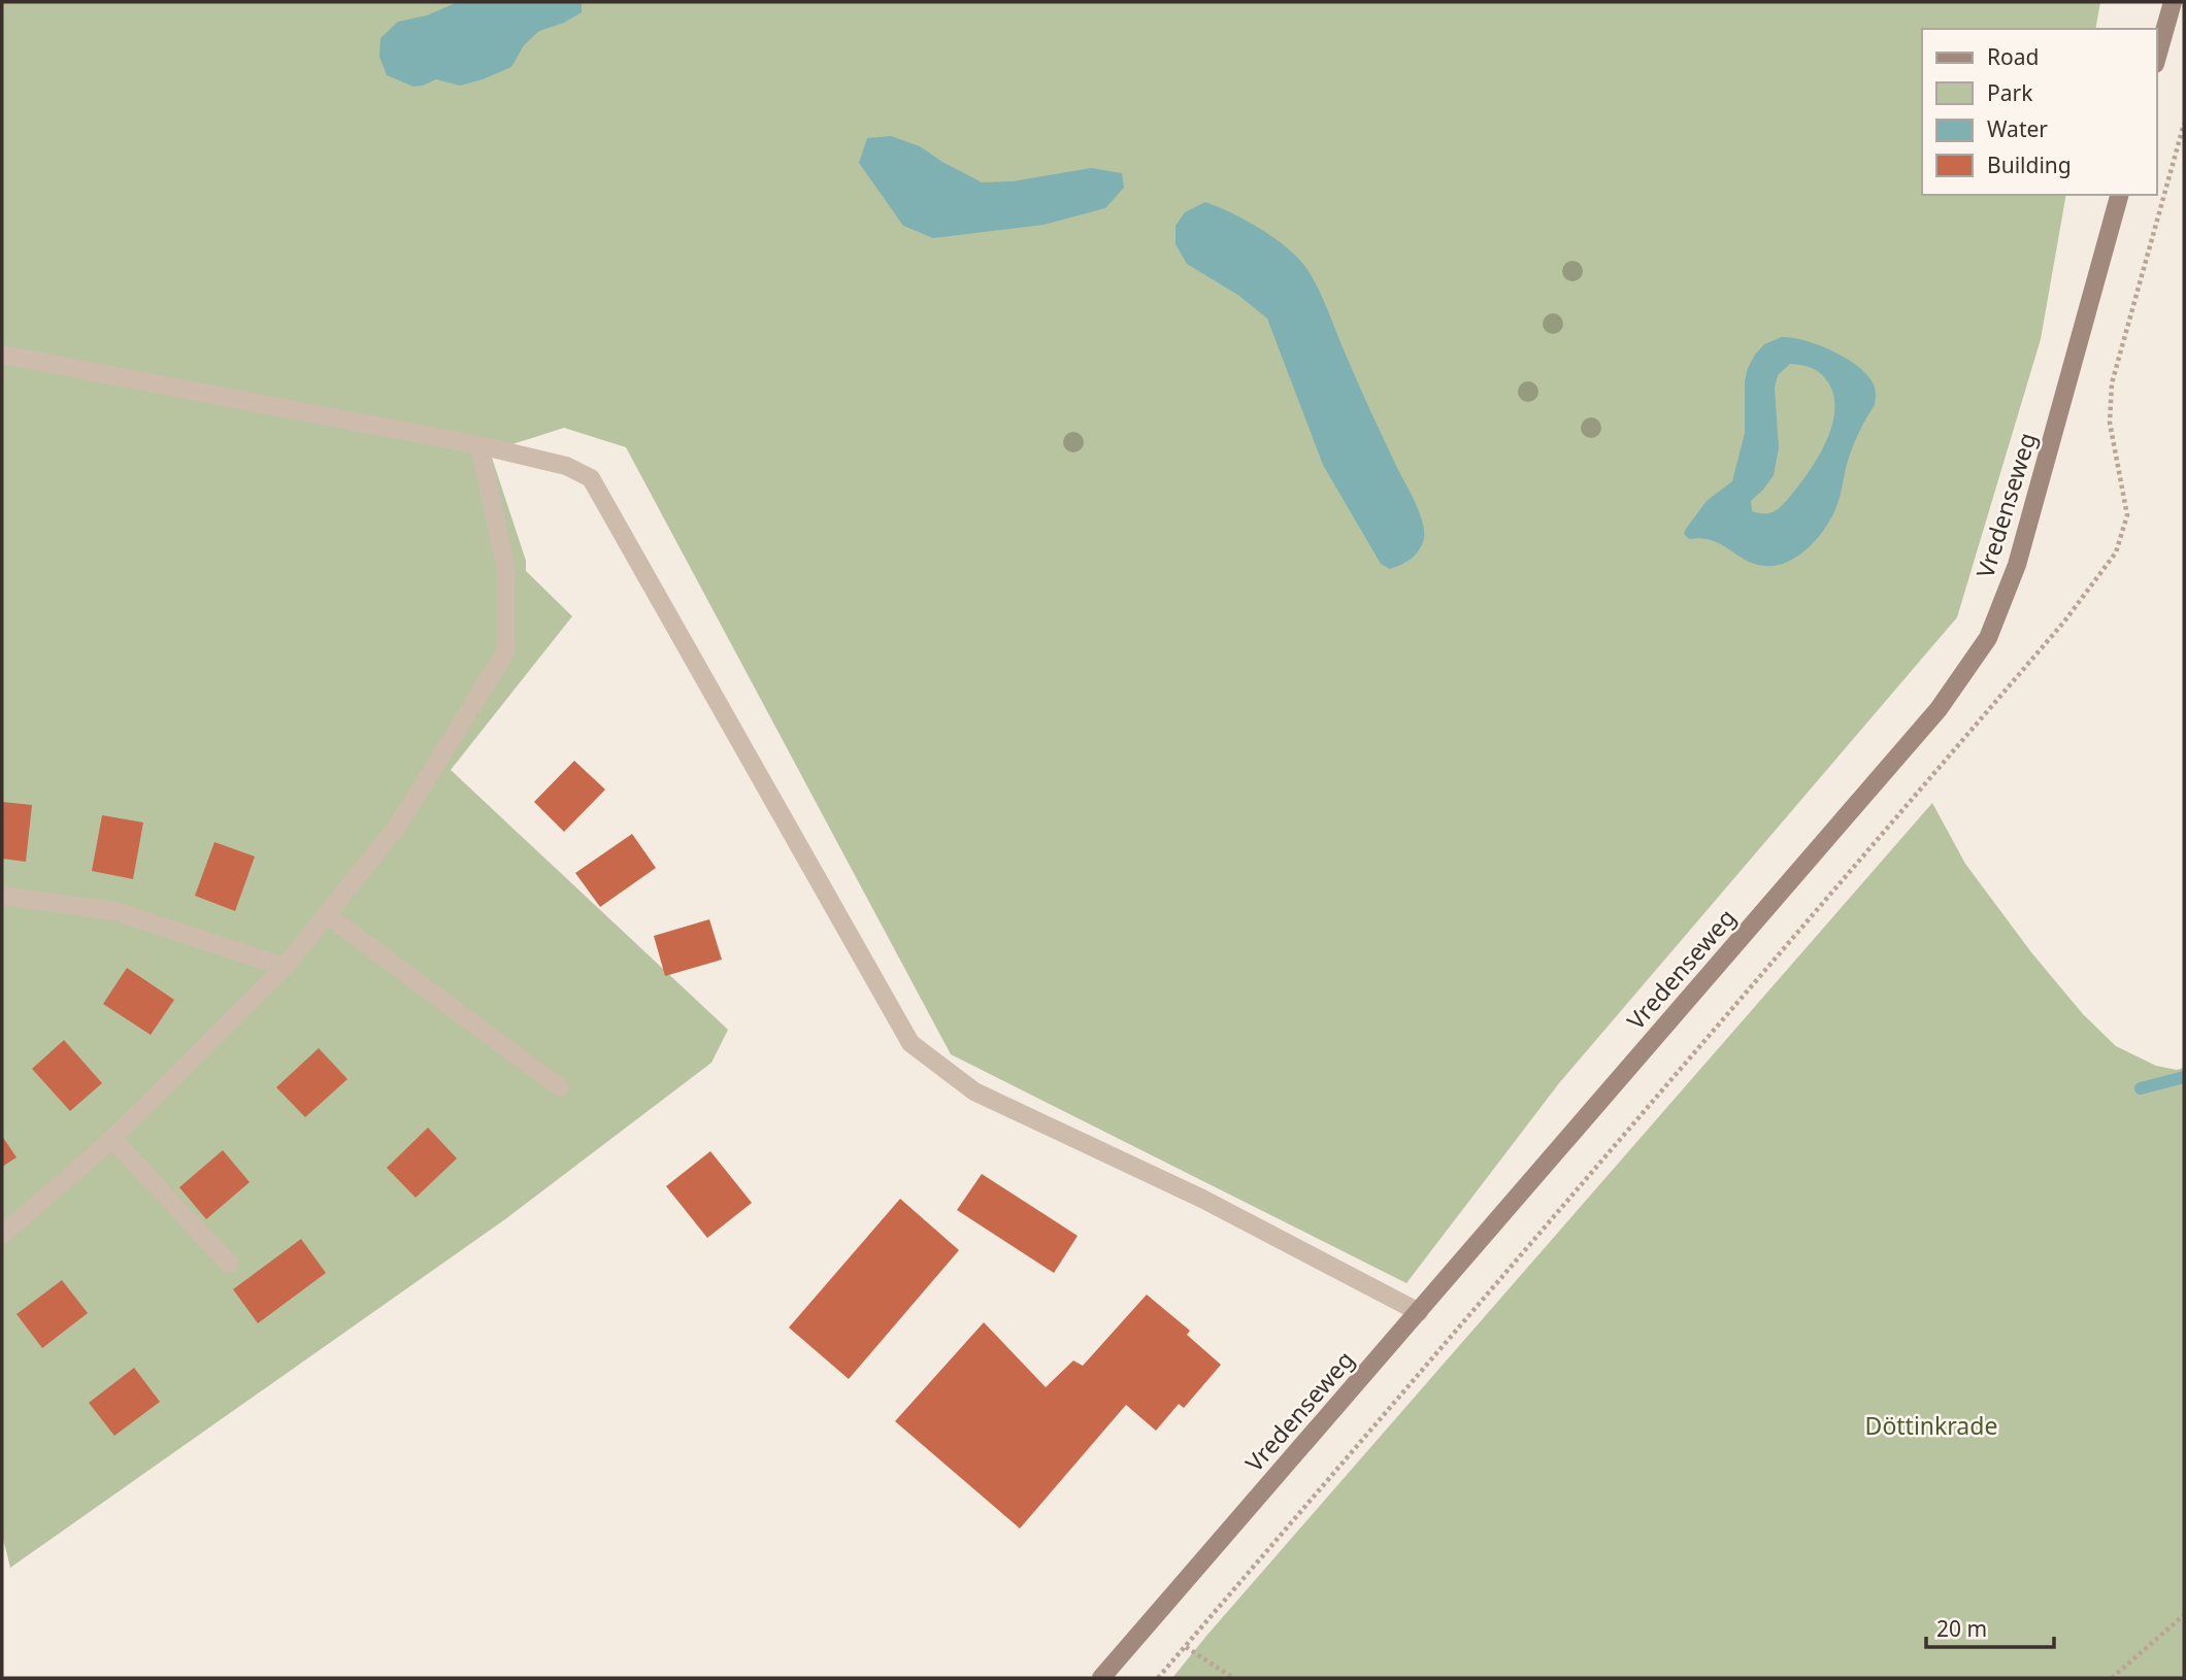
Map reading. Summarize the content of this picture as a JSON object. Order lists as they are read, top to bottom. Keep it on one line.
{"streets":{"main road":["Vredenseweg"]},"parks":["Döttinkrade"],"legend":["Road","Park","Water","Building"],"scale_bar":"20 m"}
